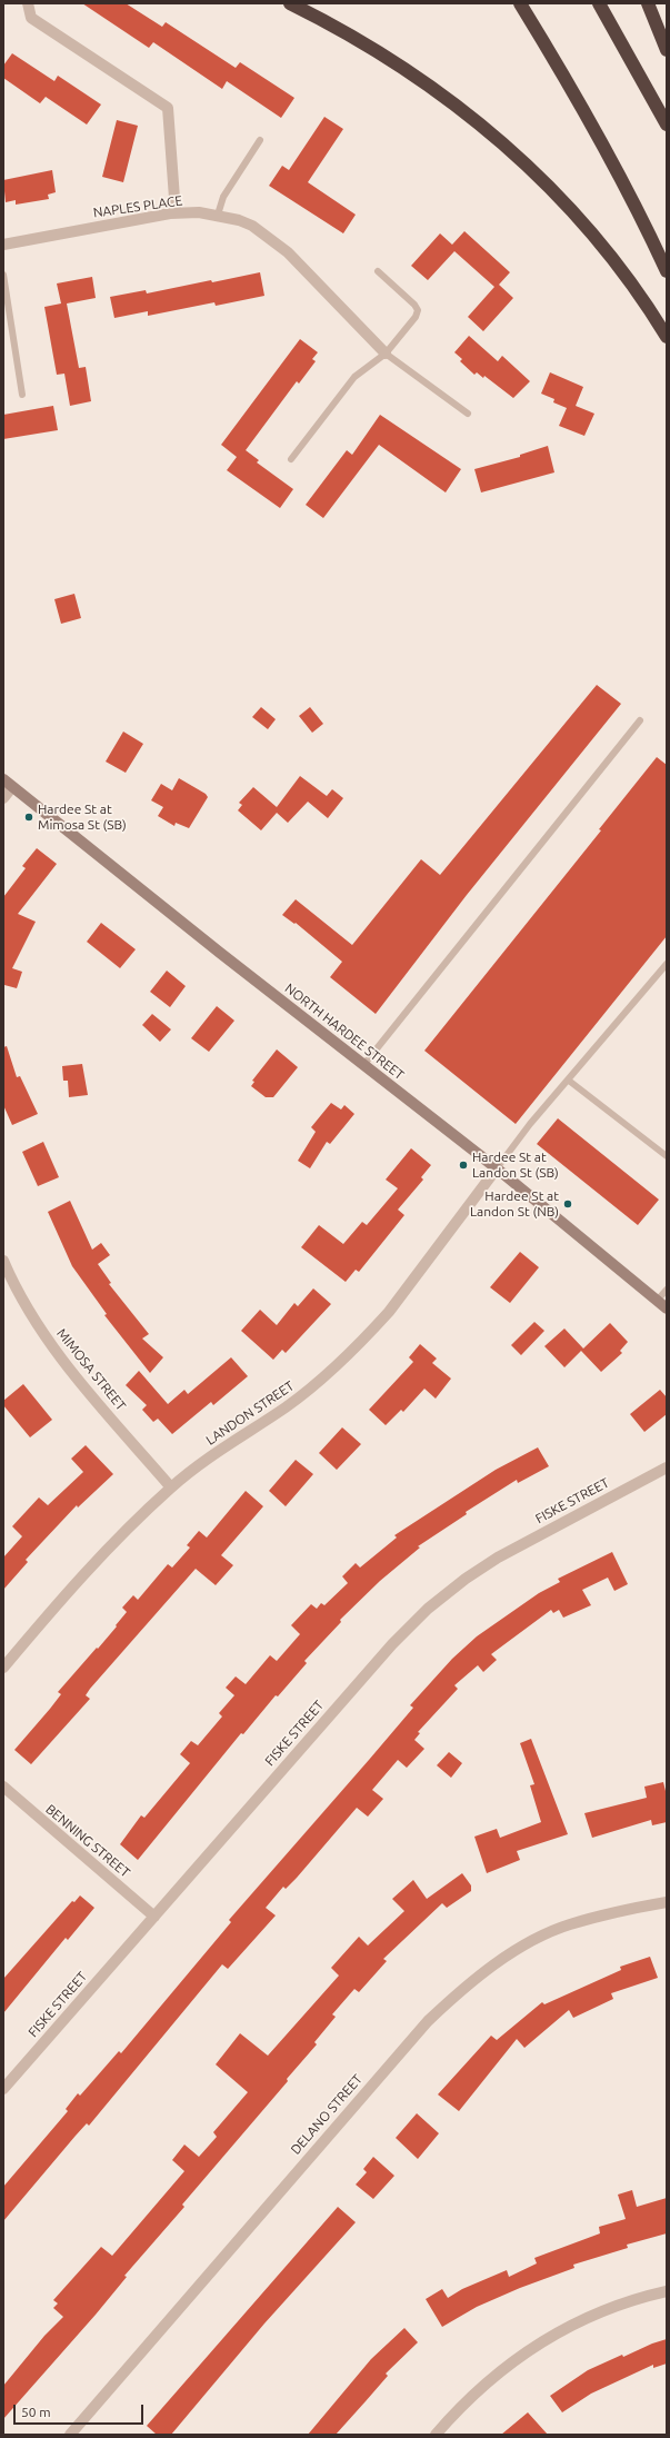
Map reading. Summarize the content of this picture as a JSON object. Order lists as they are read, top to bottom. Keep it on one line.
{"streets":{"street":["NAPLES PLACE","NORTH HARDEE STREET","MIMOSA STREET","LANDON STREET","FISKE STREET","BENNING STREET","DELANO STREET"]},"crossings":[["NORTH HARDEE STREET","LANDON STREET"],["MIMOSA STREET","LANDON STREET"],["FISKE STREET","BENNING STREET"]],"places":["Hardee St at Mimosa St (SB)","Hardee St at Landon St (SB)","Hardee St at Landon St (NB)"],"scale_bar":"50 m"}
